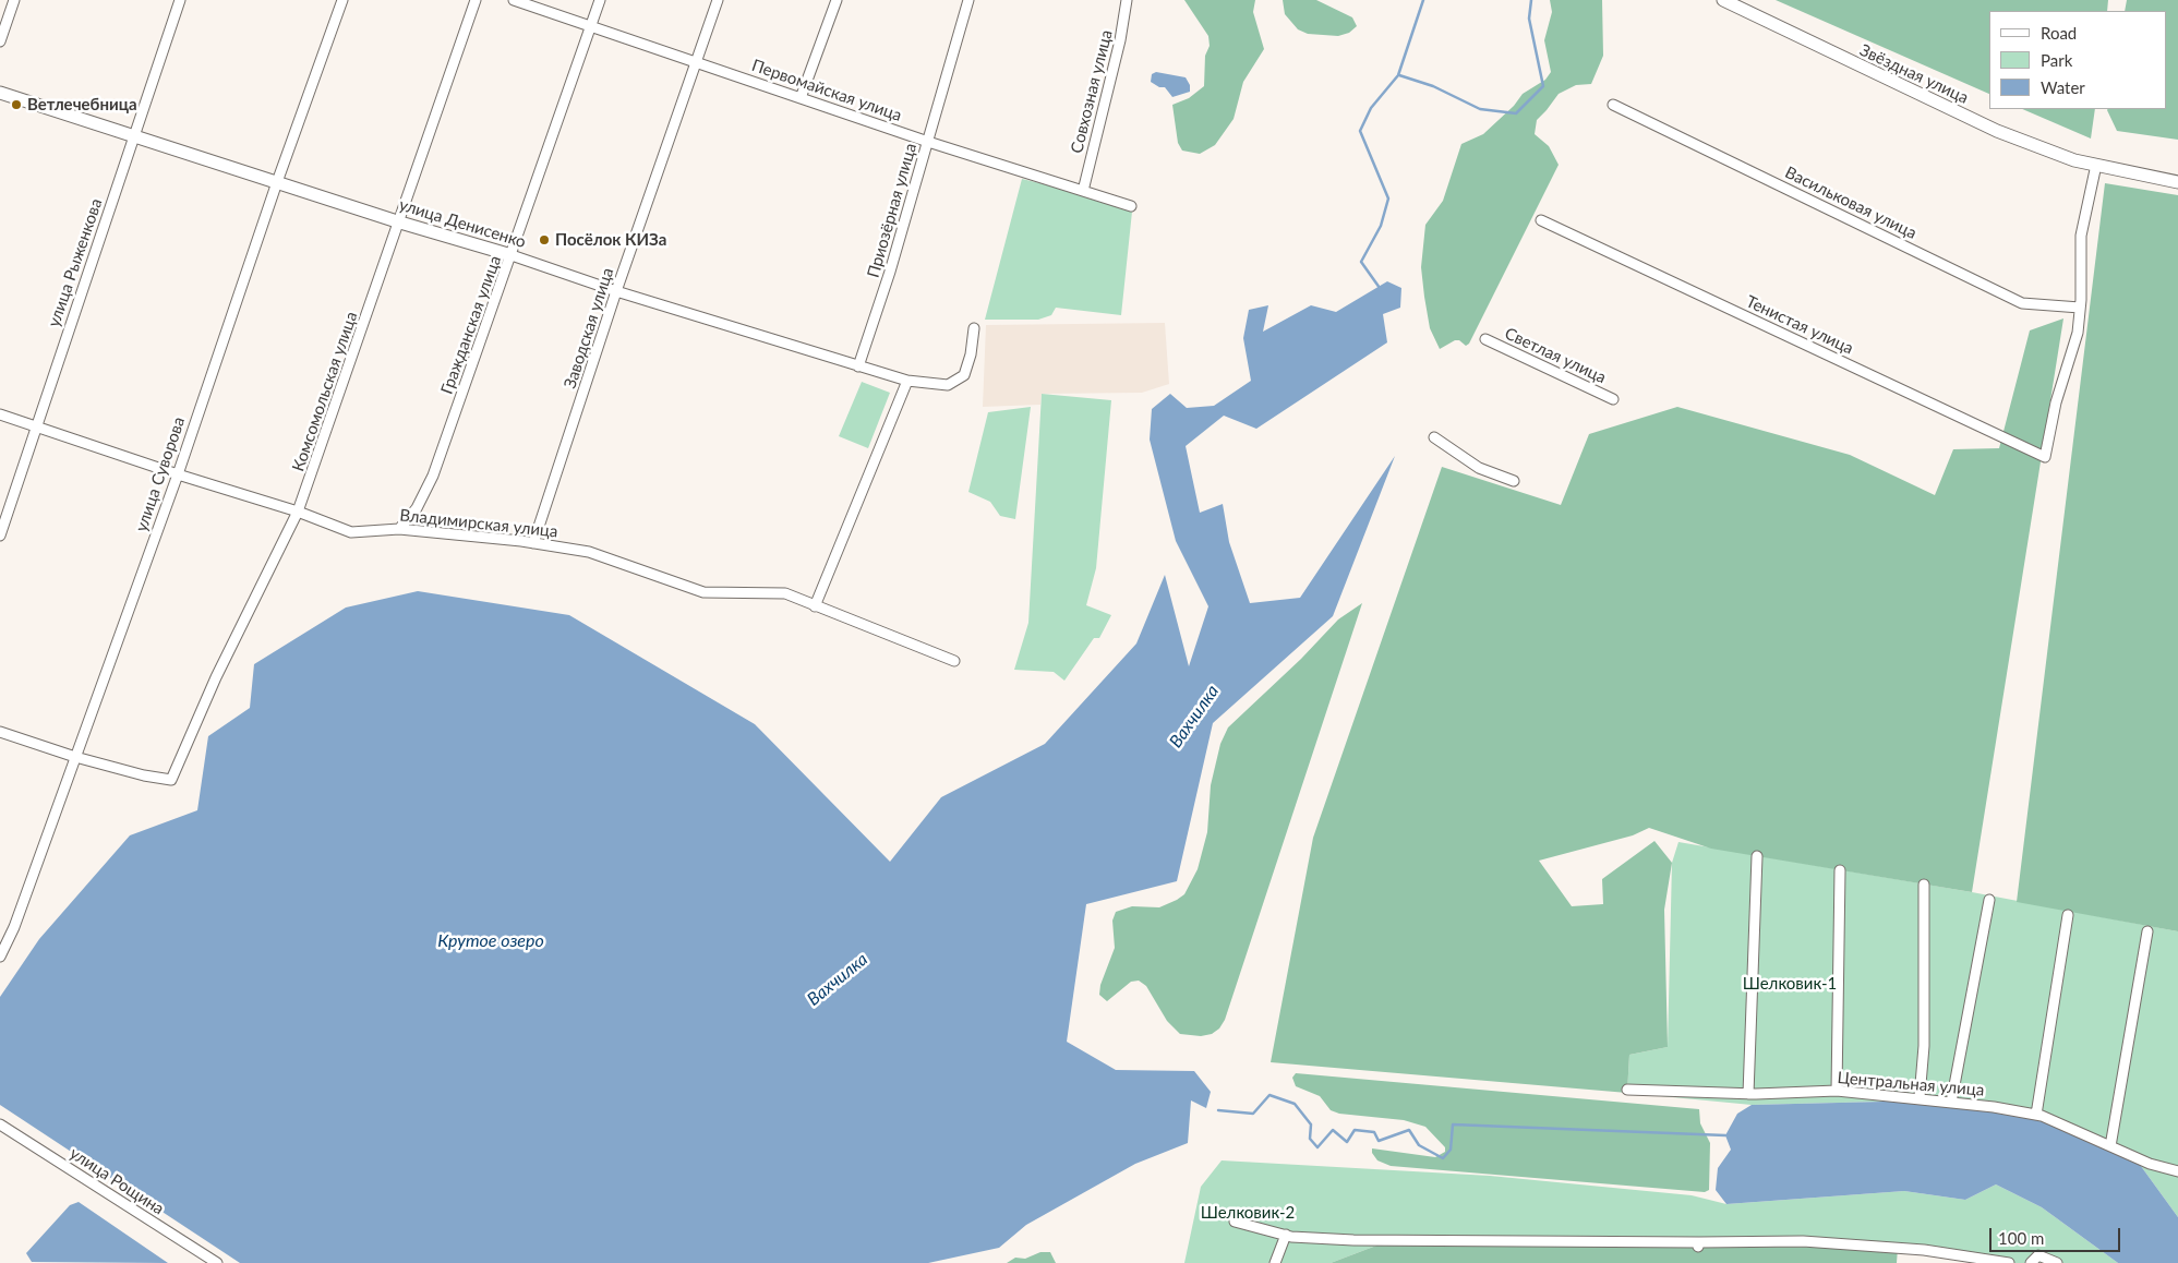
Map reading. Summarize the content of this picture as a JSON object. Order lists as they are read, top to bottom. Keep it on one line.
{"streets":{"street":["Звёздная улица","Первомайская улица","Совхозная улица","Васильковая улица","Приозёрная улица","улица Денисенко","улица Рыженкова","Гражданская улица","Тенистая улица","Заводская улица","Светлая улица","Комсомольская улица","улица Суворова","Владимирская улица","Центральная улица","улица Рощина"]},"crossings":[["Первомайская улица","Совхозная улица"],["Первомайская улица","Приозёрная улица"],["Первомайская улица","Гражданская улица"],["Первомайская улица","Заводская улица"],["Васильковая улица","Тенистая улица"],["Приозёрная улица","улица Денисенко"],["улица Денисенко","улица Рыженкова"],["улица Денисенко","Гражданская улица"],["улица Денисенко","Заводская улица"],["улица Денисенко","Комсомольская улица"],["улица Денисенко","улица Суворова"],["улица Рыженкова","Владимирская улица"],["Гражданская улица","Владимирская улица"],["Заводская улица","Владимирская улица"],["Комсомольская улица","улица Суворова"],["Комсомольская улица","Владимирская улица"],["улица Суворова","Владимирская улица"]],"water":["Вахчилка","Крутое озеро"],"parks":["Шелковик-1","Шелковик-2"],"places":["Ветлечебница","Посёлок КИЗа"],"legend":["Road","Park","Water"],"scale_bar":"100 m"}
